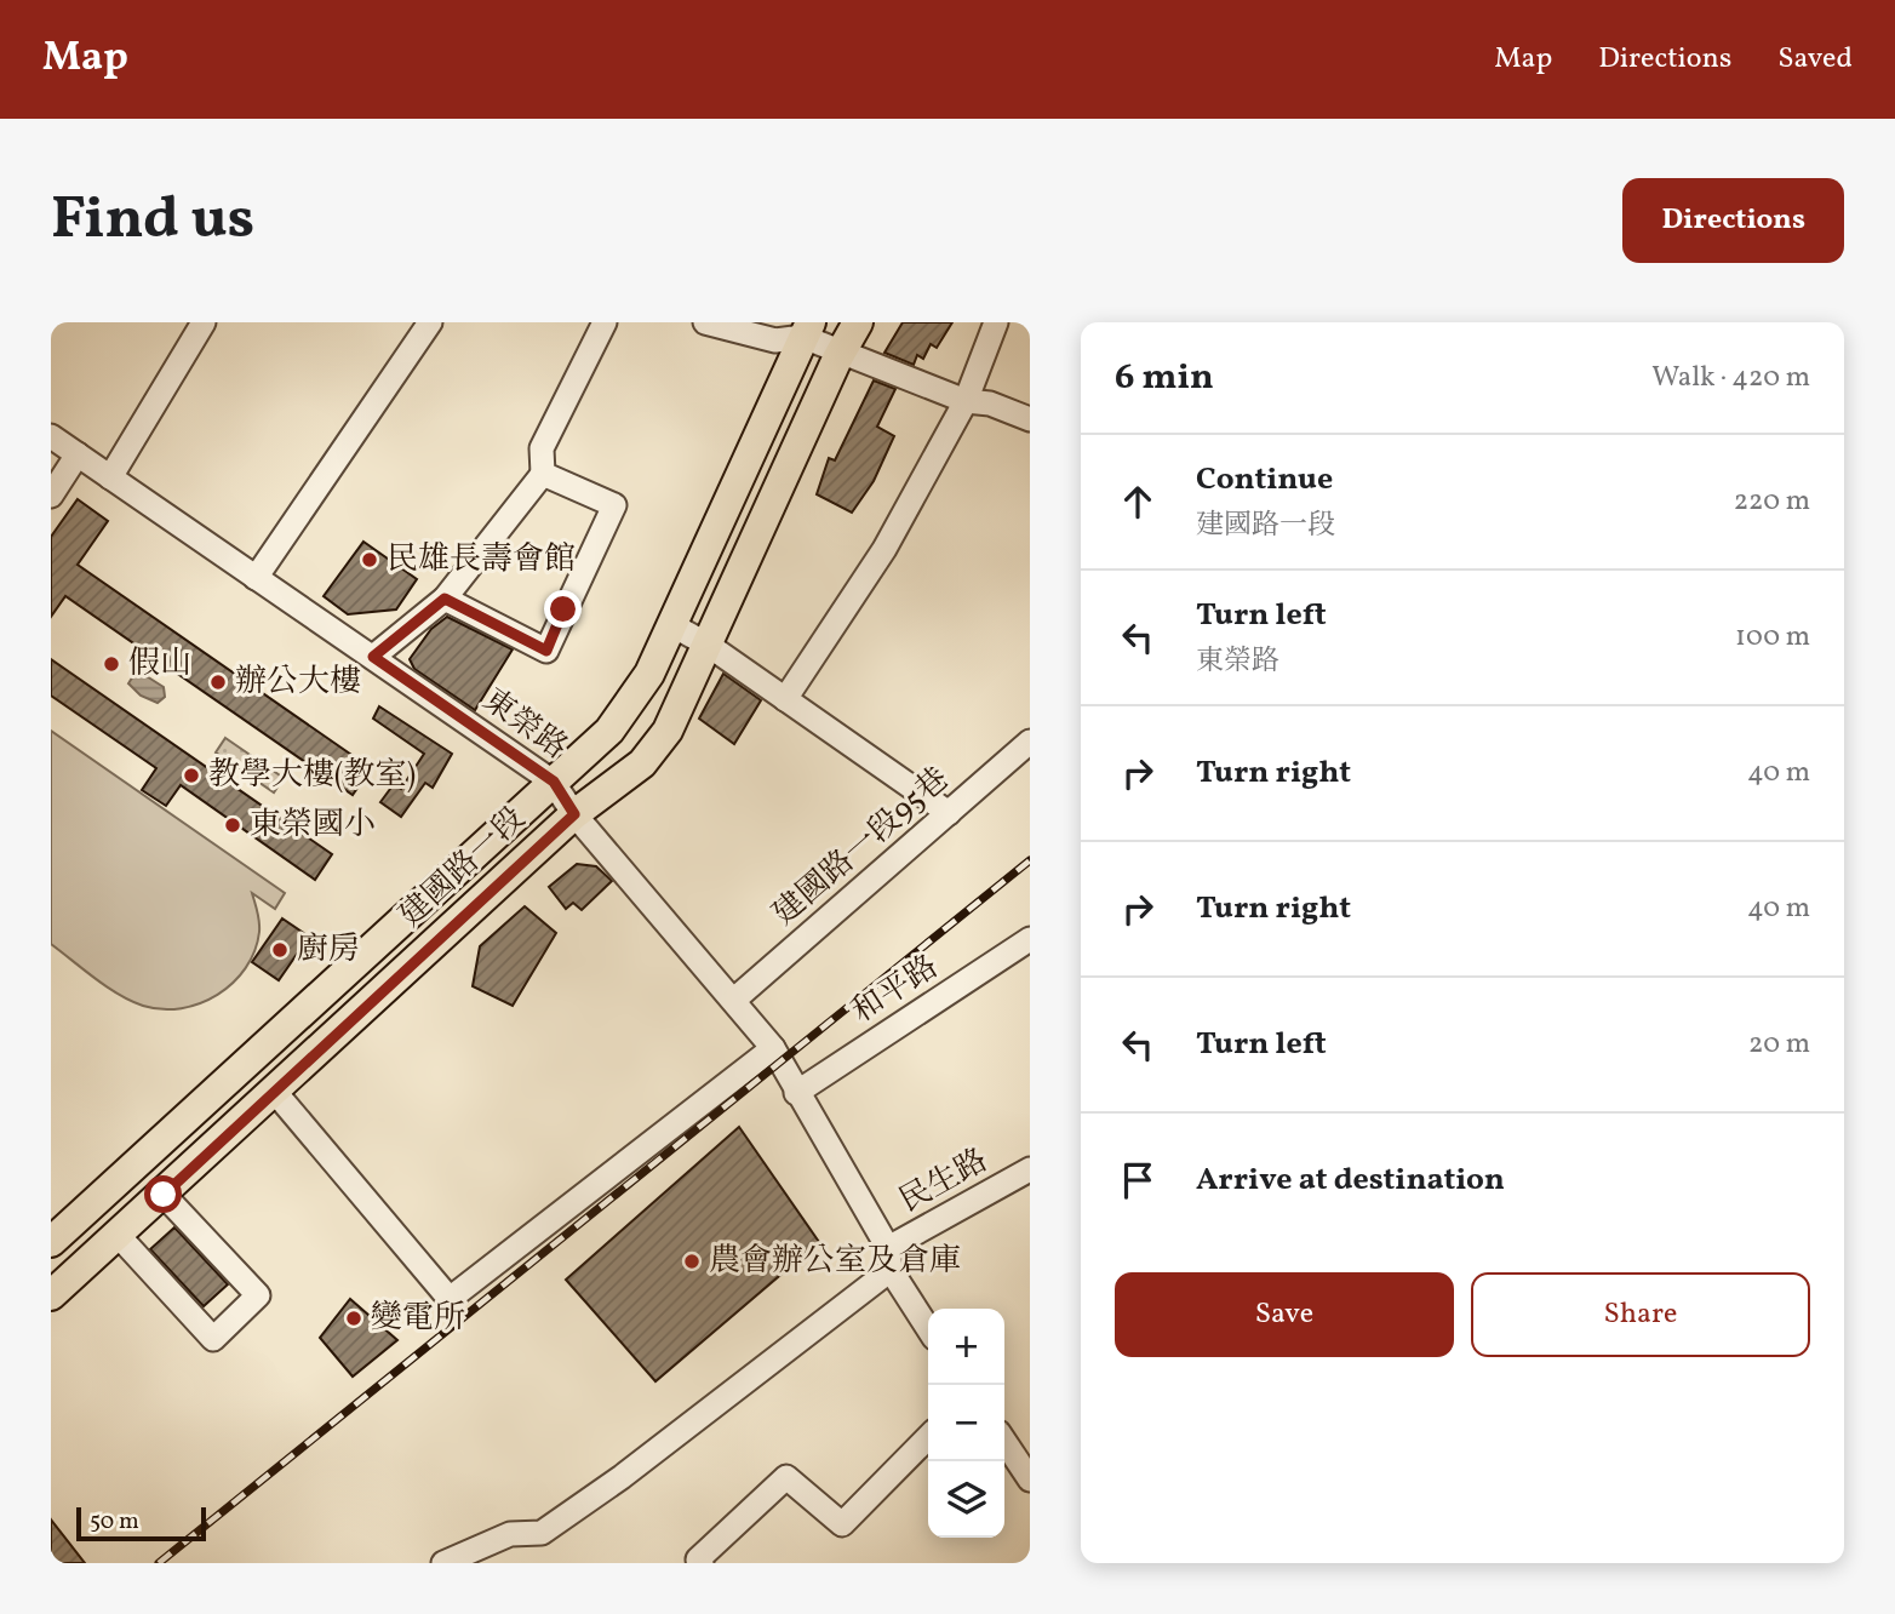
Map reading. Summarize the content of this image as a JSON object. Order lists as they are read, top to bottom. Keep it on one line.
{"streets":{"main road":["建國路一段"],"street":["東榮路","建國路一段95巷","和平路","民生路"]},"crossings":[["東榮路","建國路一段95巷"],["東榮路","建國路一段"],["東榮路","和平路"],["東榮路","民生路"]],"places":["民雄長壽會館","假山","辦公大樓","教學大樓(教室)","東榮國小","廚房","農會辦公室及倉庫","變電所"],"scale_bar":"50 m","page":{"header":"Map","nav":["Map","Directions","Saved"],"buttons":["Directions",["Save","Share"]],"title":"Find us","heading":["6 min","Walk · 420 m"],"list":[["Continue","建國路一段","220 m"],["Turn left","東榮路","100 m"],["Turn right","40 m"],["Turn right","40 m"],["Turn left","20 m"],"Arrive at destination"],"map_buttons":["+","−"],"scale":"50 m"}}
